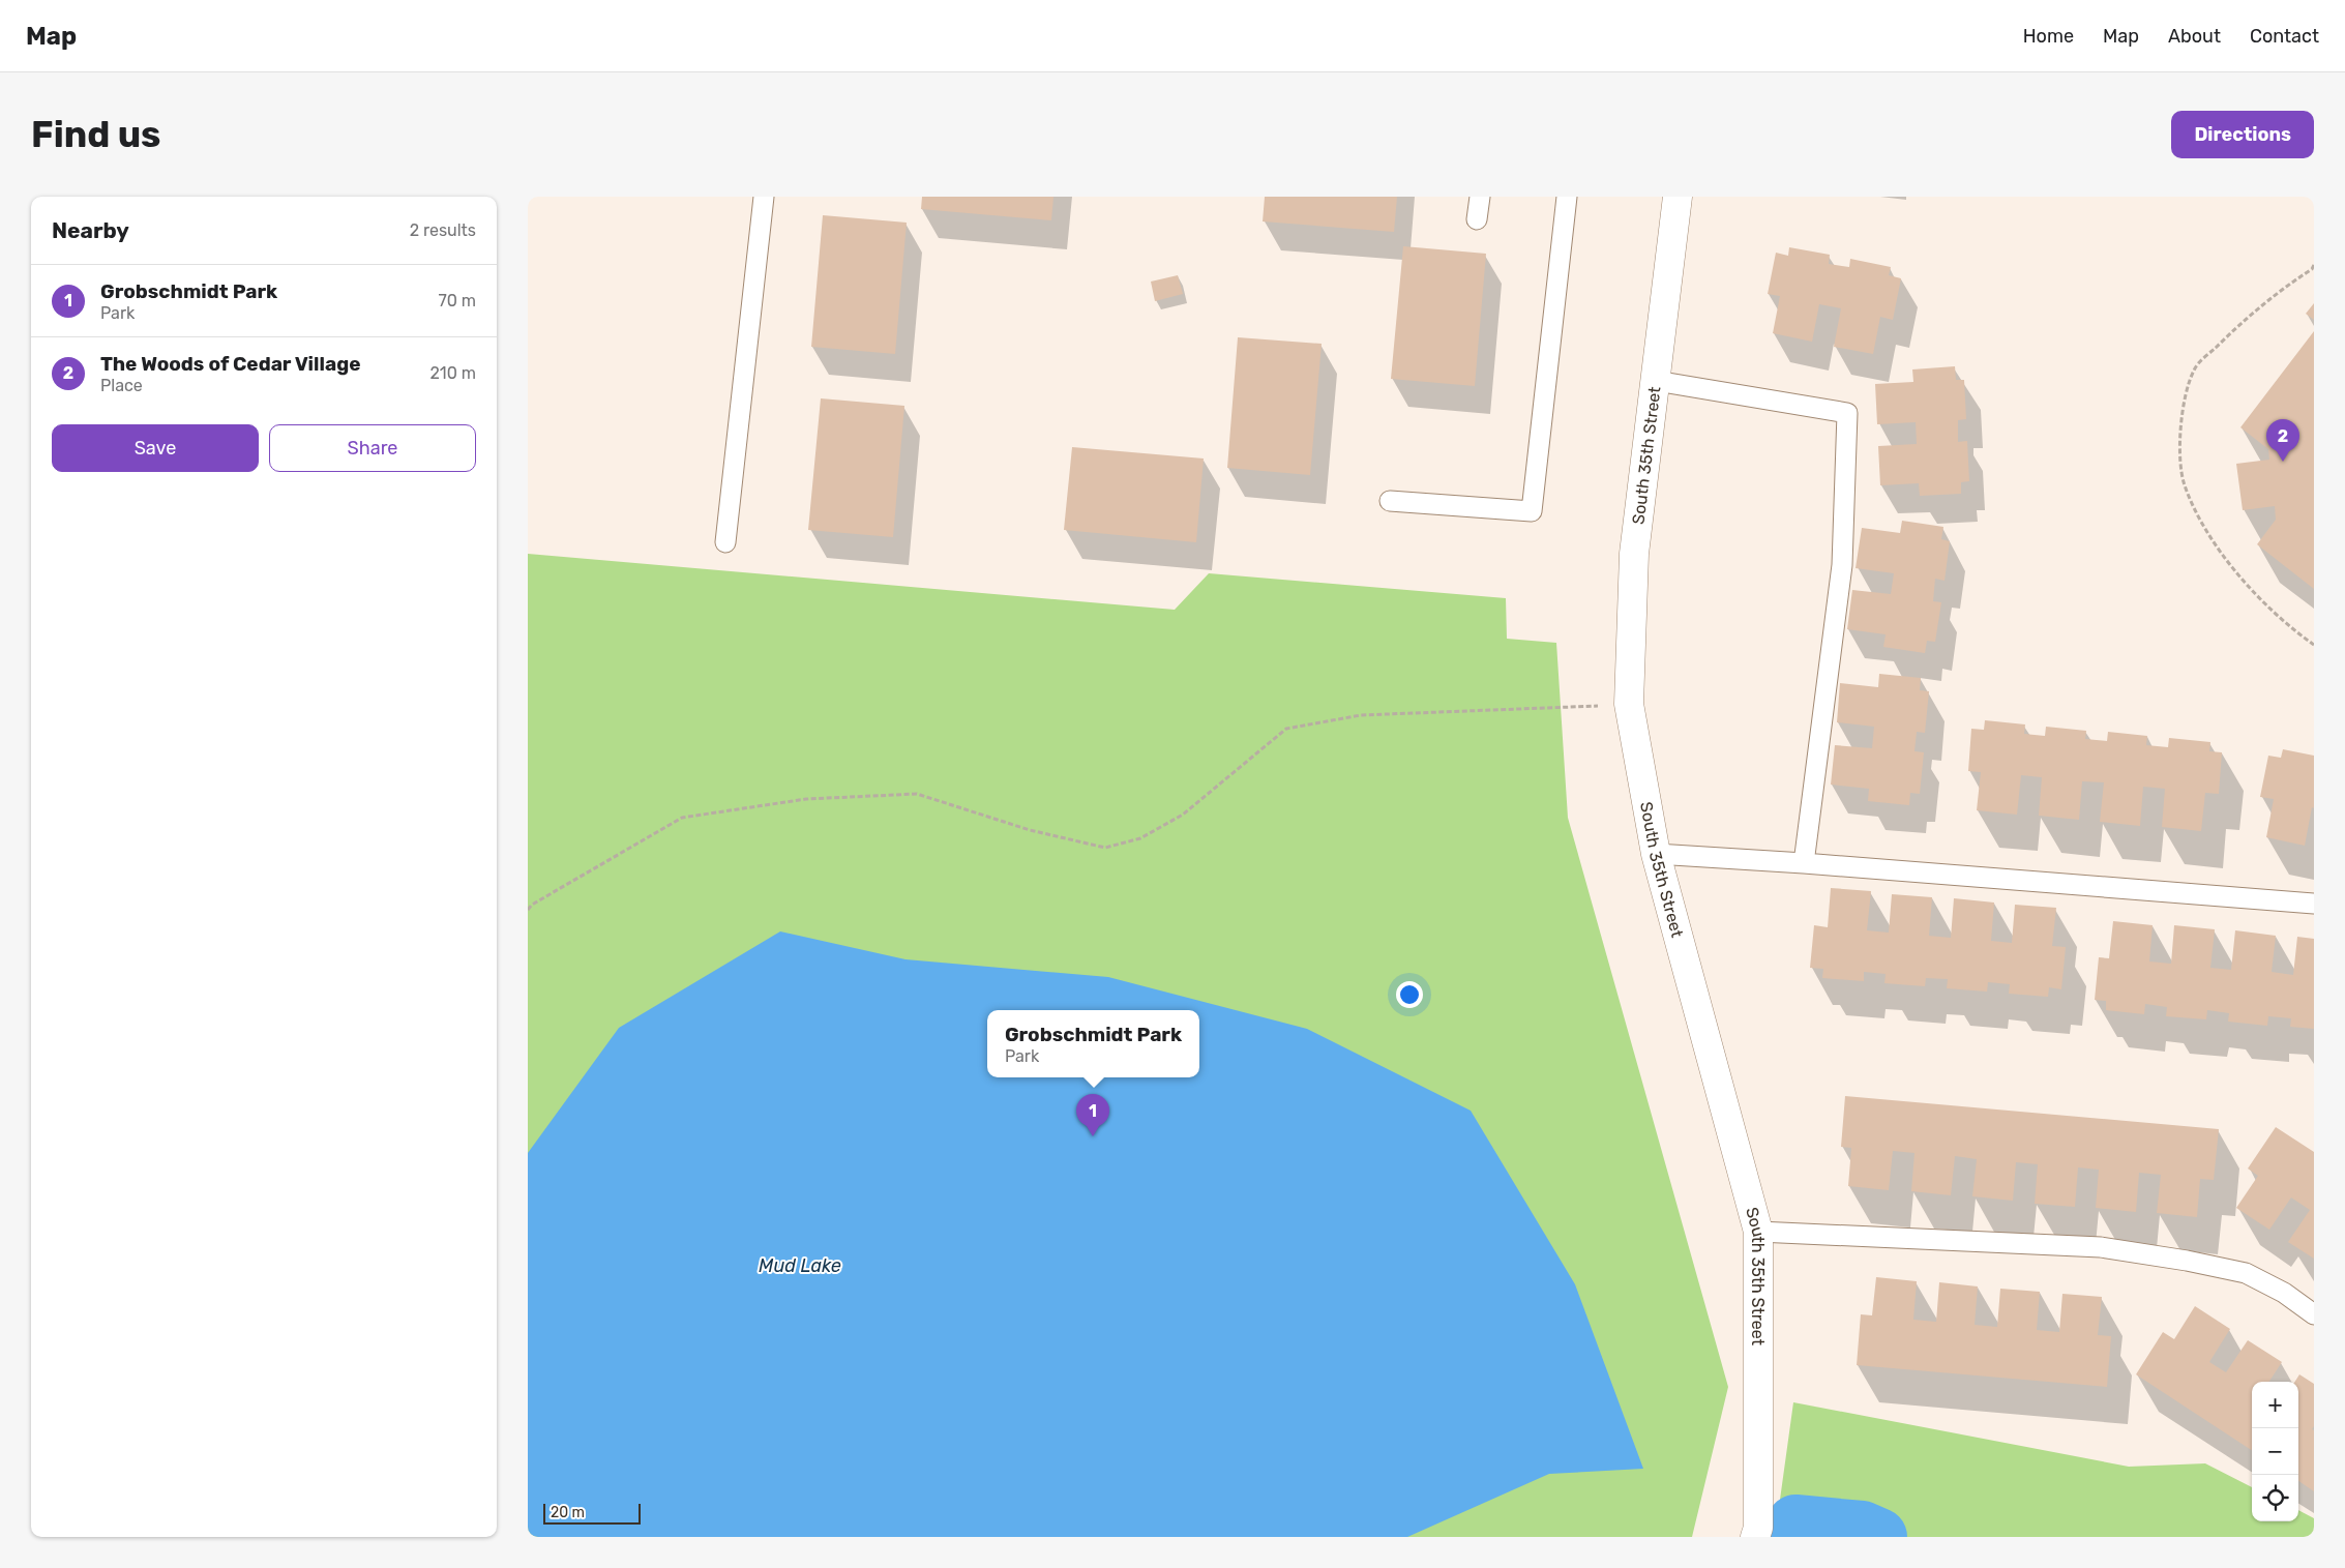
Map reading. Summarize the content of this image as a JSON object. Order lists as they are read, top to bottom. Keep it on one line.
{"streets":{"street":["South 35th Street"]},"water":["Mud Lake"],"scale_bar":"20 m","page":{"header":"Map","nav":["Home","Map","About","Contact"],"buttons":["Directions",["Save","Share"]],"title":"Find us","heading":["Nearby","2 results"],"list":[{"mark":"1","name":"Grobschmidt Park","note":"Park","value":"70 m"},{"mark":"2","name":"The Woods of Cedar Village","note":"Place","value":"210 m"}],"pins":["2","1"],"popup":["Grobschmidt Park","Park"],"map_buttons":["+","−"],"scale":"20 m"}}
